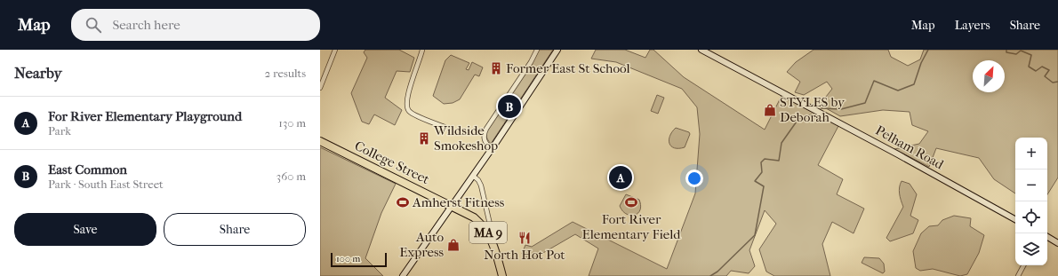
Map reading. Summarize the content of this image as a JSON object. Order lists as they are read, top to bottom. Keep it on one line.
{"streets":{"highway":["College Street","MA 9"],"main road":["Pelham Road"]},"crossings":[["College Street","MA 9"]],"places":{"building":["Former East St School","Wildside Smokeshop"],"shop":["STYLES by Deborah","Auto Express"],"sports":["Amherst Fitness","Fort River Elementary Field"],"restaurant":["North Hot Pot"]},"scale_bar":"100 m","north":"top right","page":{"header":"Map","search":"Search here","nav":["Map","Layers","Share"],"heading":["Nearby","2 results"],"pins":["B","A"],"list":[{"mark":"A","name":"For River Elementary Playground","note":"Park","value":"130 m"},{"mark":"B","name":"East Common","note":"Park · South East Street","value":"360 m"}],"map_buttons":["+","−"],"buttons":["Save","Share"],"scale":"100 m"}}
